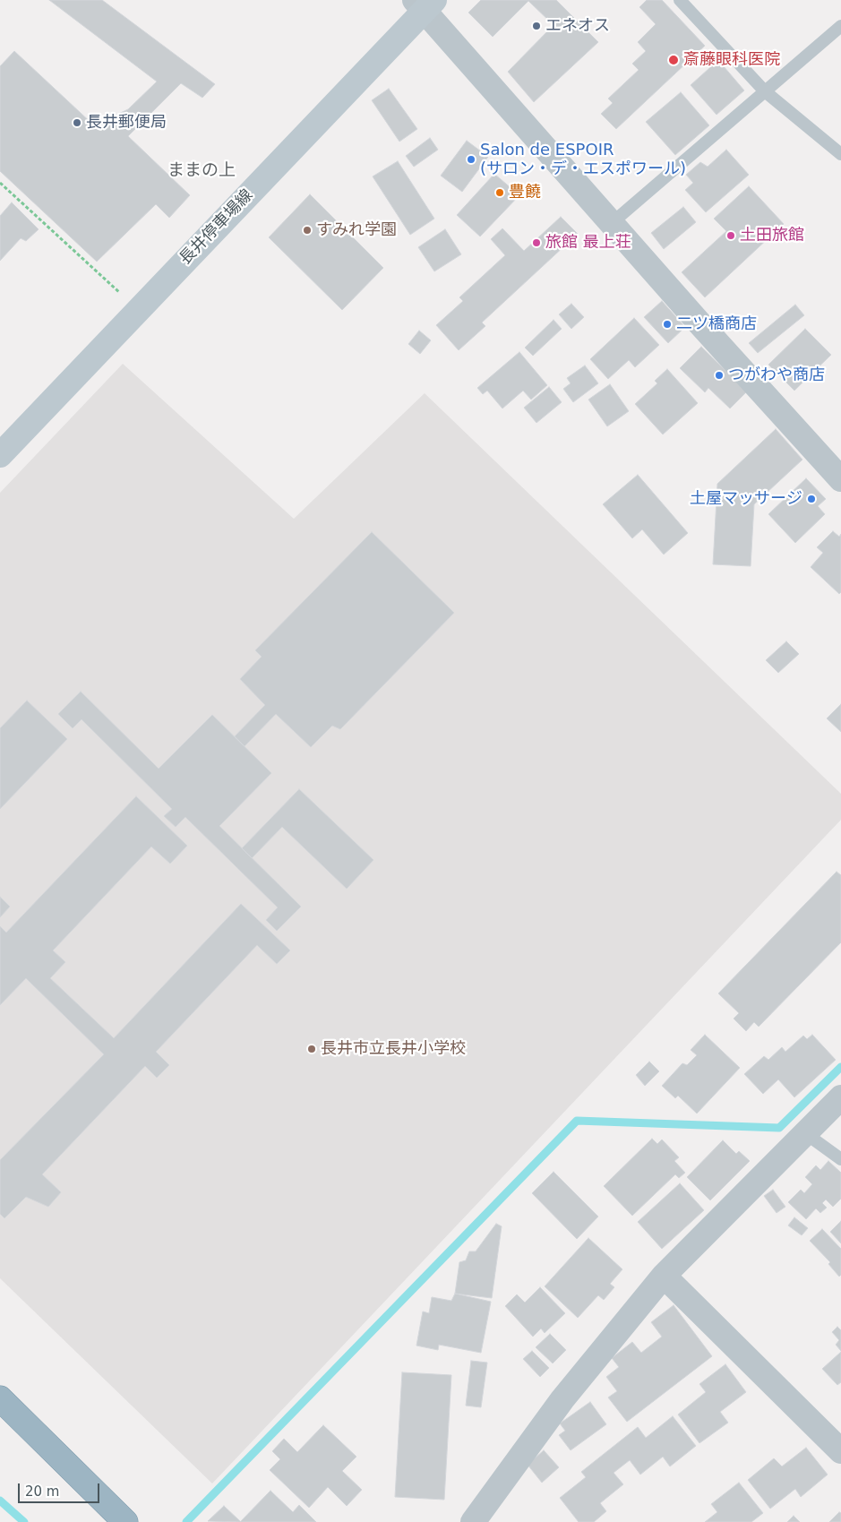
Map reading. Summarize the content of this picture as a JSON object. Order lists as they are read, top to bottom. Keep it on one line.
{"streets":{"main road":["長井停車場線"]},"districts":["ままの上"],"places":["エネオス","斎藤眼科医院","長井郵便局","Salon de ESPOIR (サロン・デ・エスポワール)","豊饒","すみれ学園","土田旅館","旅館 最上荘","二ツ橋商店","つがわや商店","土屋マッサージ","長井市立長井小学校"],"scale_bar":"20 m"}
